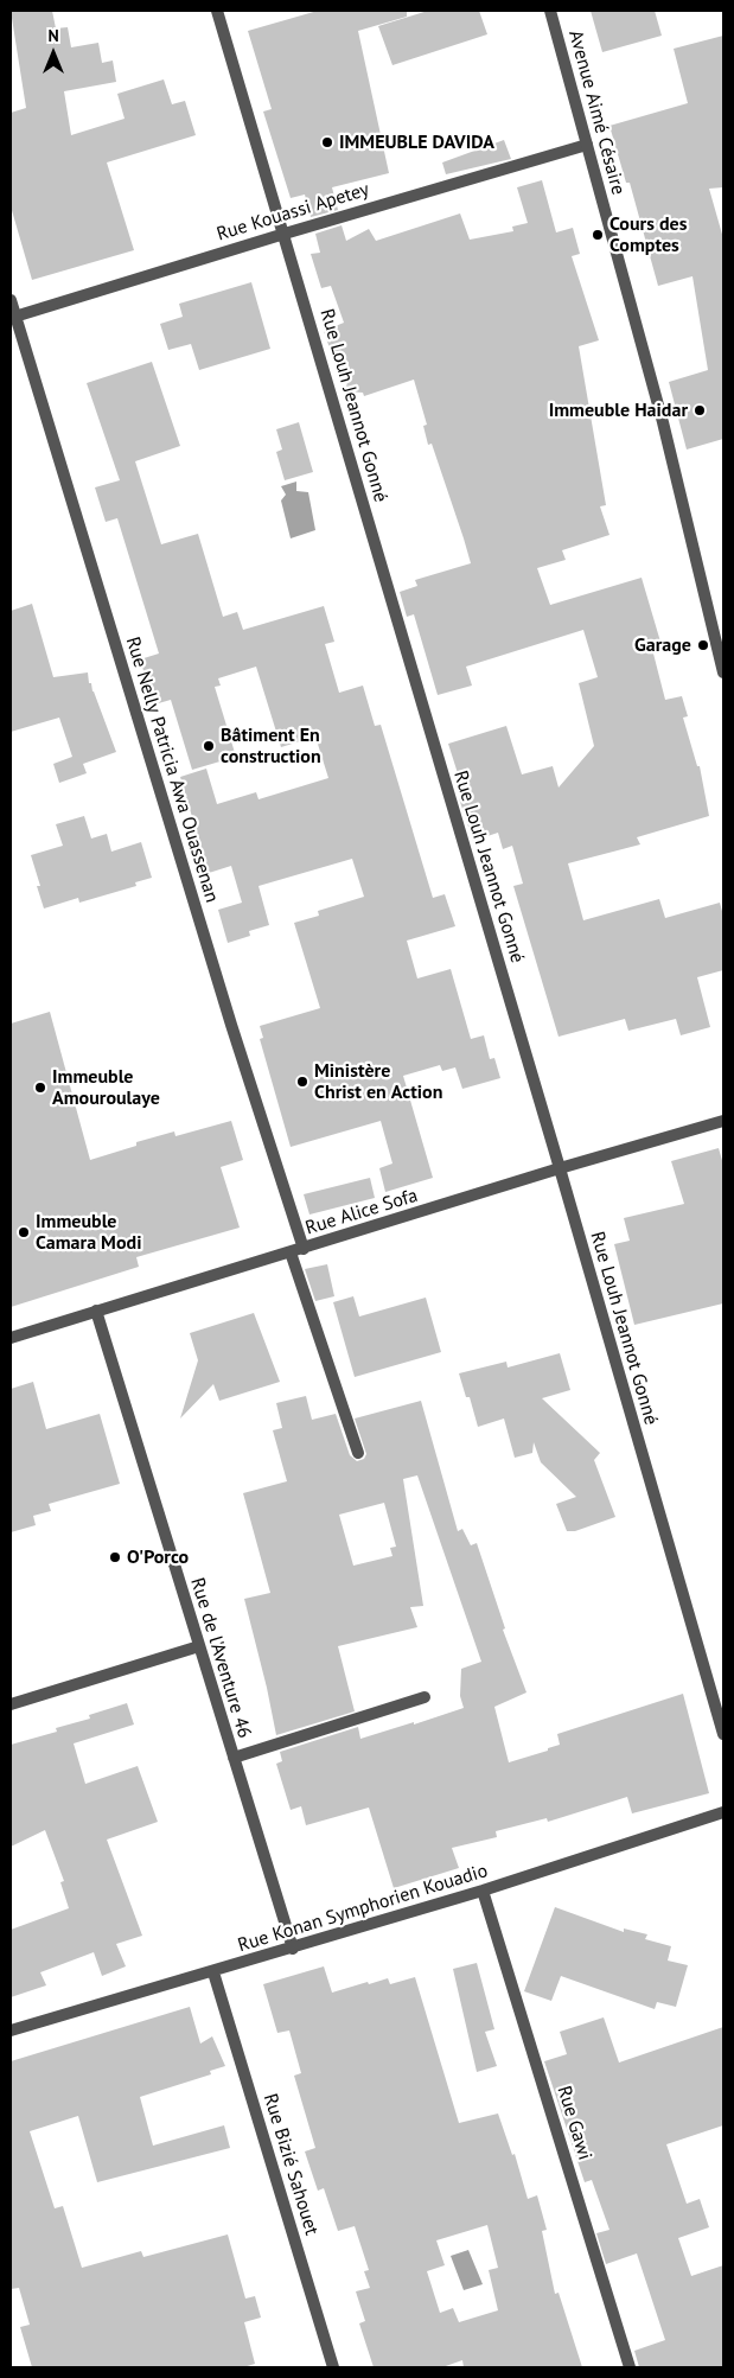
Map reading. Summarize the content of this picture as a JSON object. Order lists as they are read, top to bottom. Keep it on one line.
{"streets":{"street":["Avenue Aimé Césaire","Rue Kouassi Apetey","Rue Louh Jeannot Gonné","Rue Nelly Patricia Awa Ouassenan","Rue Alice Sofa","Rue de l'Aventure 46","Rue Konan Symphorien Kouadio","Rue Gawi","Rue Bizié Sahouet"]},"crossings":[["Avenue Aimé Césaire","Rue Kouassi Apetey"],["Rue Kouassi Apetey","Rue Louh Jeannot Gonné"],["Rue Kouassi Apetey","Rue Nelly Patricia Awa Ouassenan"],["Rue Louh Jeannot Gonné","Rue Alice Sofa"],["Rue Nelly Patricia Awa Ouassenan","Rue Alice Sofa"],["Rue Alice Sofa","Rue de l'Aventure 46"],["Rue de l'Aventure 46","Rue Konan Symphorien Kouadio"],["Rue Konan Symphorien Kouadio","Rue Gawi"],["Rue Konan Symphorien Kouadio","Rue Bizié Sahouet"]],"places":["IMMEUBLE DAVIDA","Cours des Comptes","Immeuble Haidar","Garage","Bâtiment En construction","Ministère Christ en Action","Immeuble Amouroulaye","Immeuble Camara Modi","O'Porco"],"north":"top"}
